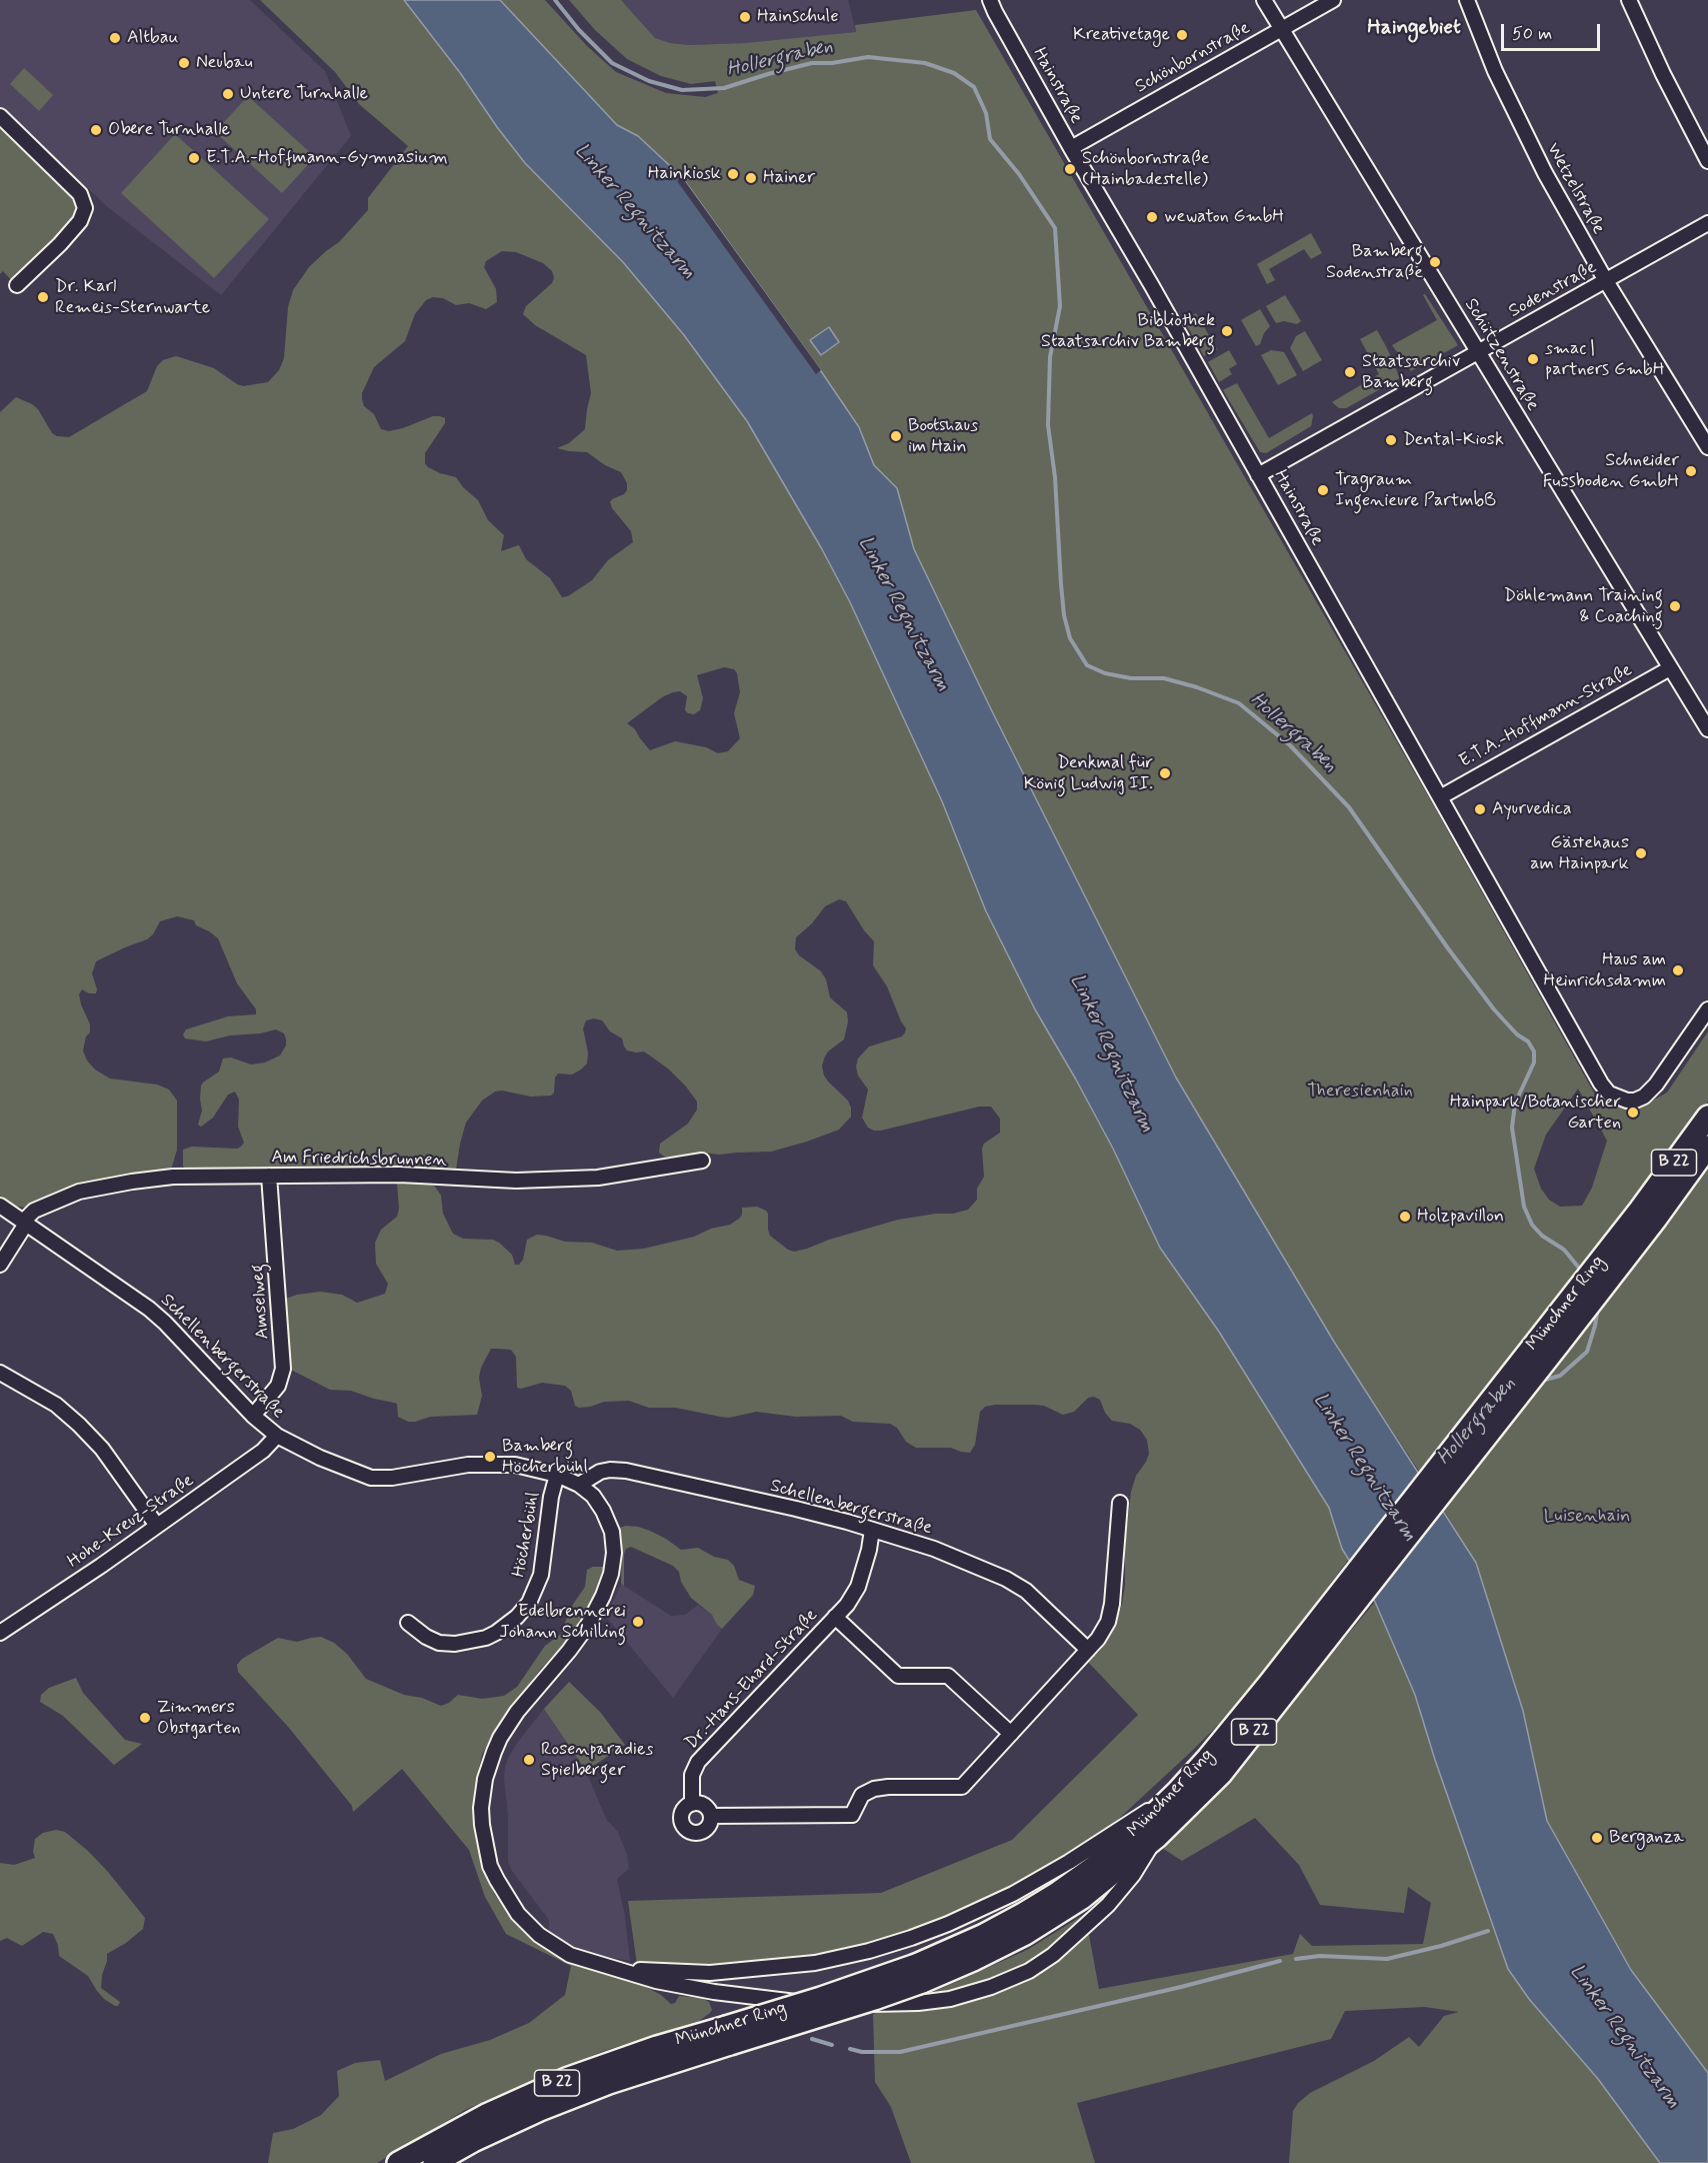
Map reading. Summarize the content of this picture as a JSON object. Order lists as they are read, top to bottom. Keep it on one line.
{"streets":{"main road":["B 22","Münchner Ring"],"street":["Schönbornstraße","Hainstraße","Wetzelstraße","Sodenstraße","Schützenstraße","E.T.A.-Hoffmann-Straße","Am Friedrichsbrunnen","Amselweg","Schellenbergerstraße","Hohe-Kreuz-Straße","Höcherbühl","Dr.-Hans-Ehard-Straße"]},"crossings":[["Schönbornstraße","Hainstraße"],["Schönbornstraße","Schützenstraße"],["Hainstraße","Sodenstraße"],["Hainstraße","E.T.A.-Hoffmann-Straße"],["Wetzelstraße","Sodenstraße"],["Sodenstraße","Schützenstraße"],["Schützenstraße","E.T.A.-Hoffmann-Straße"],["Am Friedrichsbrunnen","Amselweg"],["Am Friedrichsbrunnen","Schellenbergerstraße"],["Amselweg","Schellenbergerstraße"],["Münchner Ring","Schellenbergerstraße"],["Schellenbergerstraße","Hohe-Kreuz-Straße"],["Schellenbergerstraße","Höcherbühl"],["Schellenbergerstraße","Dr.-Hans-Ehard-Straße"]],"districts":["Haingebiet"],"water":["Hollergraben","Linker Regnitzarm"],"parks":["Theresienhain","Luisenhain"],"places":["Hainschule","Kreativetage","Altbau","Neubau","Untere Turnhalle","Obere Turnhalle","E.T.A.-Hoffmann-Gymnasium","Schönbornstraße (Hainbadestelle)","Hainkiosk","Hainer","wewaton GmbH","Bamberg Sodenstraße","Dr. Karl Remeis-Sternwarte","Bibliothek Staatsarchiv Bamberg","smac | partners GmbH","Staatsarchiv Bamberg","Bootshaus im Hain","Dental-Kiosk","Schneider Fussboden GmbH","Tragraum Ingenieure PartmbB","Döhlemann Training & Coaching","Denkmal für König Ludwig II.","Ayurvedica","Gästehaus am Hainpark","Haus am Heinrichsdamm","Hainpark/Botanischer Garten","Holzpavillon","Bamberg Höcherbühl","Edelbrennerei Johann Schilling","Zimmers Obstgarten","Rosenparadies Spielberger","Berganza"],"scale_bar":"50 m"}
